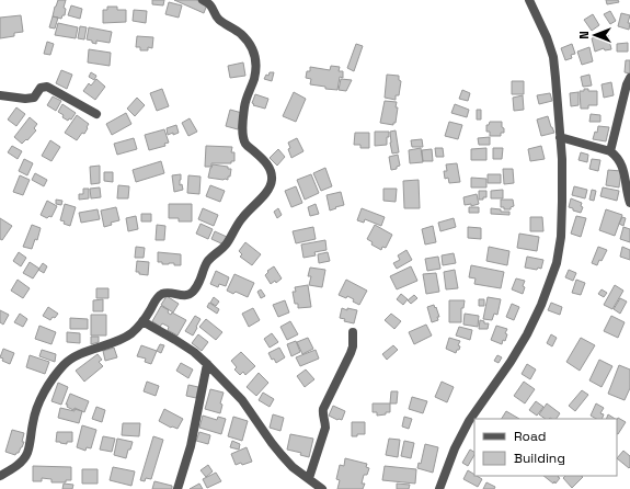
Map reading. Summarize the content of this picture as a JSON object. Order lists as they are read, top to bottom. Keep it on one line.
{"legend":["Road","Building"],"north":"left"}
